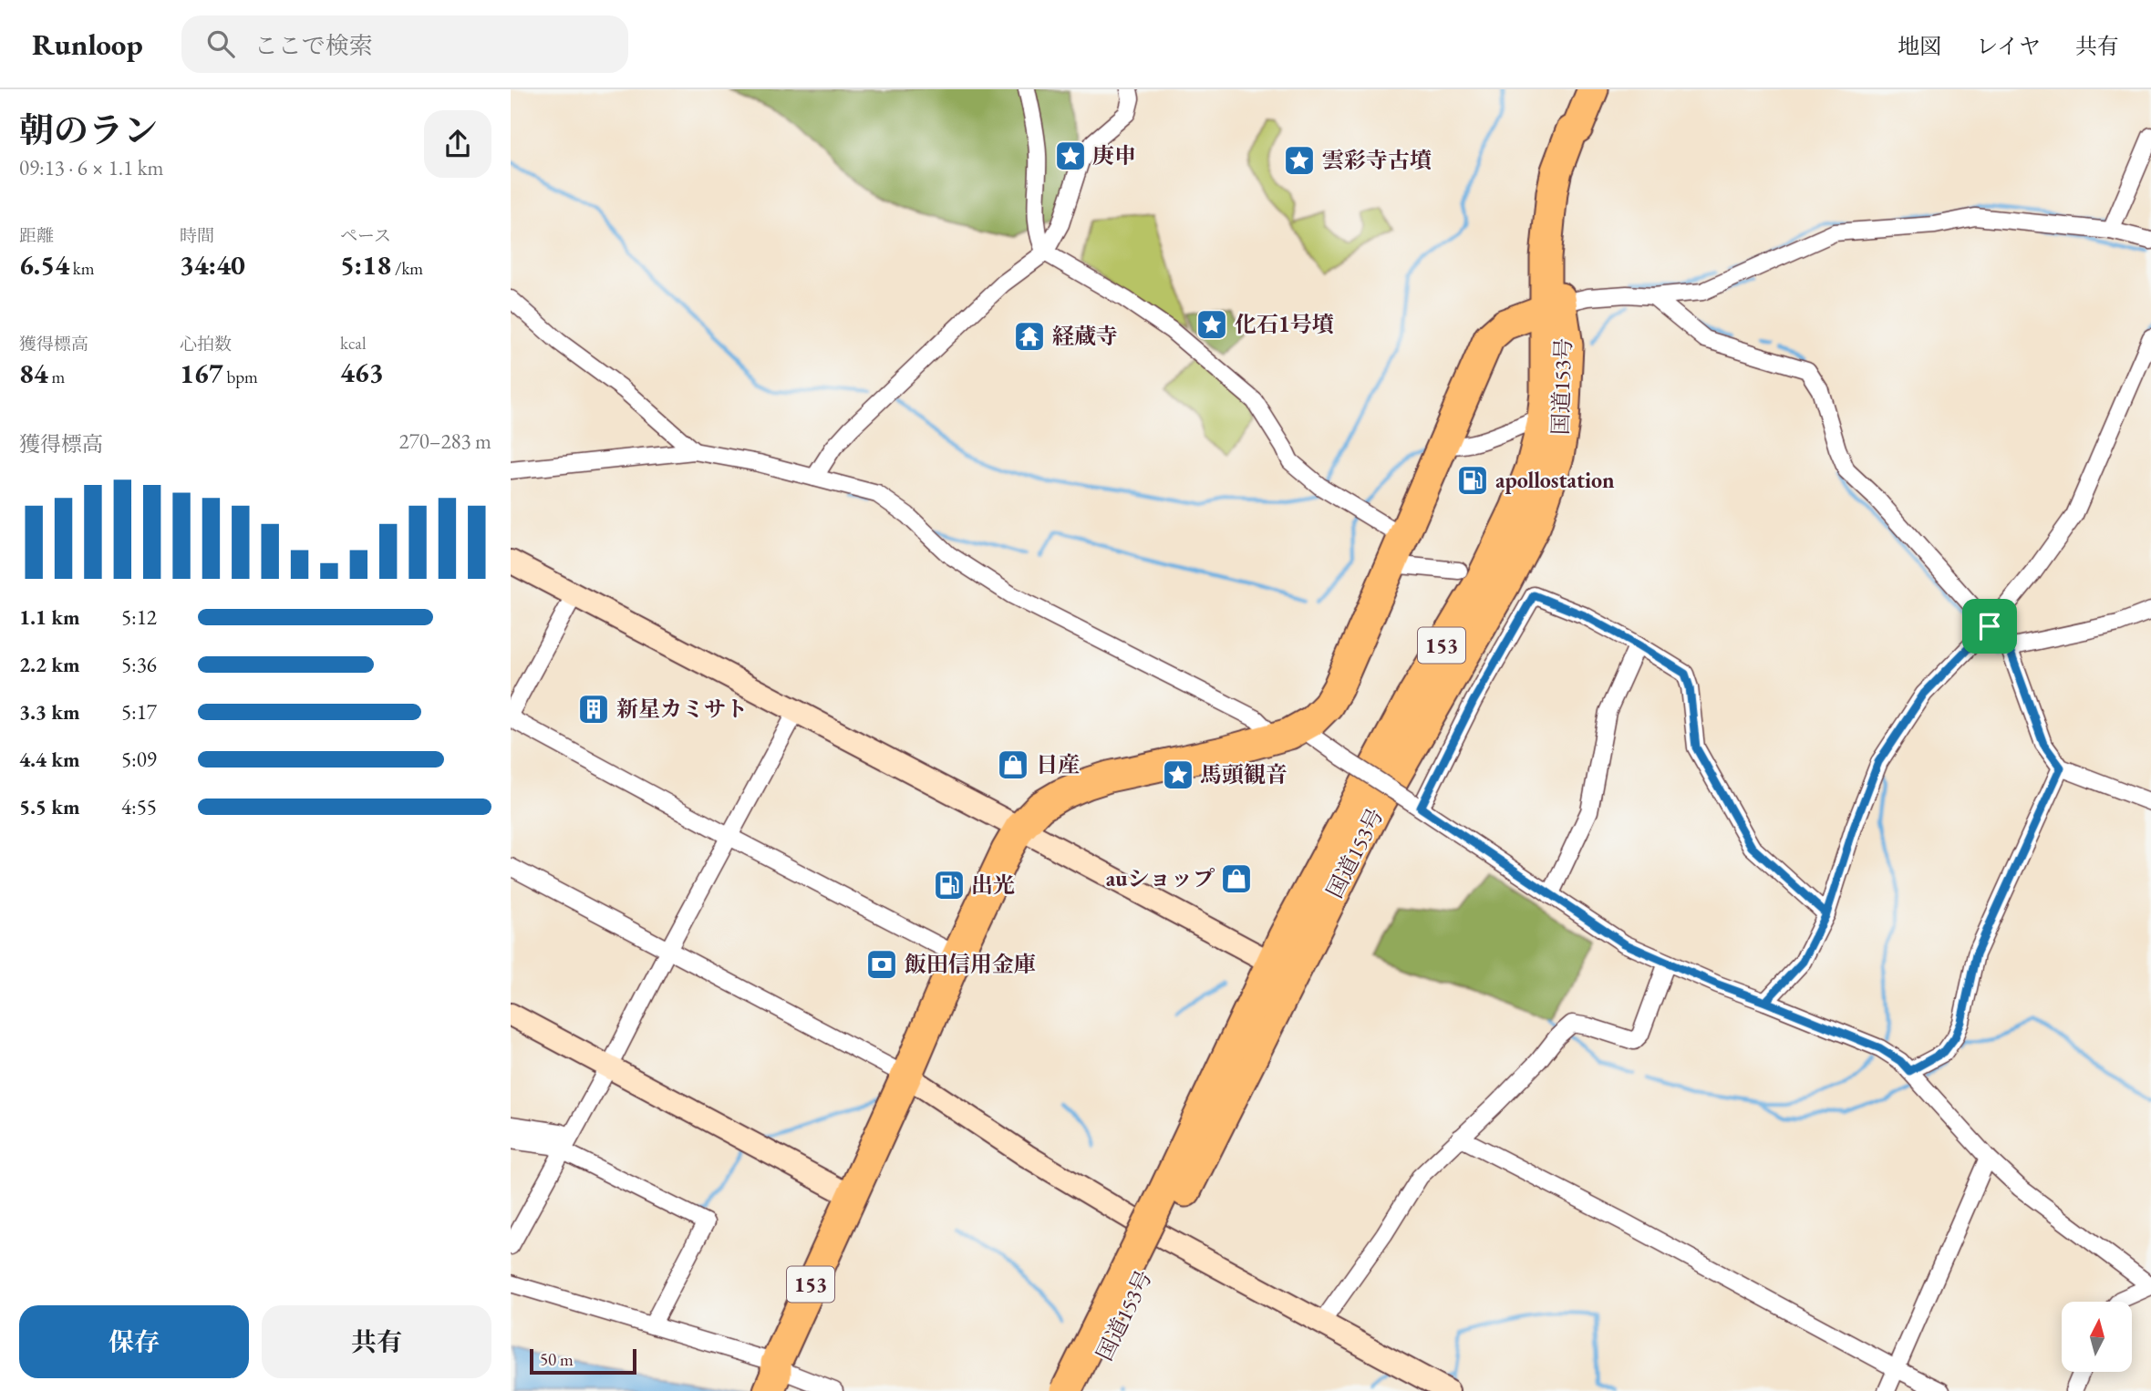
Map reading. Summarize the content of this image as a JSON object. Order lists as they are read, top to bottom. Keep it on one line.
{"streets":{"highway":["国道153号","153"]},"crossings":[["国道153号","153"]],"places":{"place":["庚申","雲彩寺古墳","化石1号墳","馬頭観音"],"temple":["経蔵寺"],"fuel station":["apollostation","出光"],"building":["新星カミサト"],"shop":["日産","auショップ"],"bank":["飯田信用金庫"]},"scale_bar":"50 m","north":"top","page":{"header":"Runloop","search":"ここで検索","nav":["地図","レイヤ","共有"],"heading":["朝のラン","09:13 · 6 × 1.1 km"],"stats":[["距離","6.54 km"],["時間","34:40"],["ペース","5:18 /km"],["獲得標高","84 m"],["心拍数","167 bpm"],["kcal","463"]],"chart":["獲得標高","270–283 m"],"list":[{"name":"1.1 km","note":"5:12"},{"name":"2.2 km","note":"5:36"},{"name":"3.3 km","note":"5:17"},{"name":"4.4 km","note":"5:09"},{"name":"5.5 km","note":"4:55"}],"buttons":["保存","共有"],"scale":"50 m"}}
